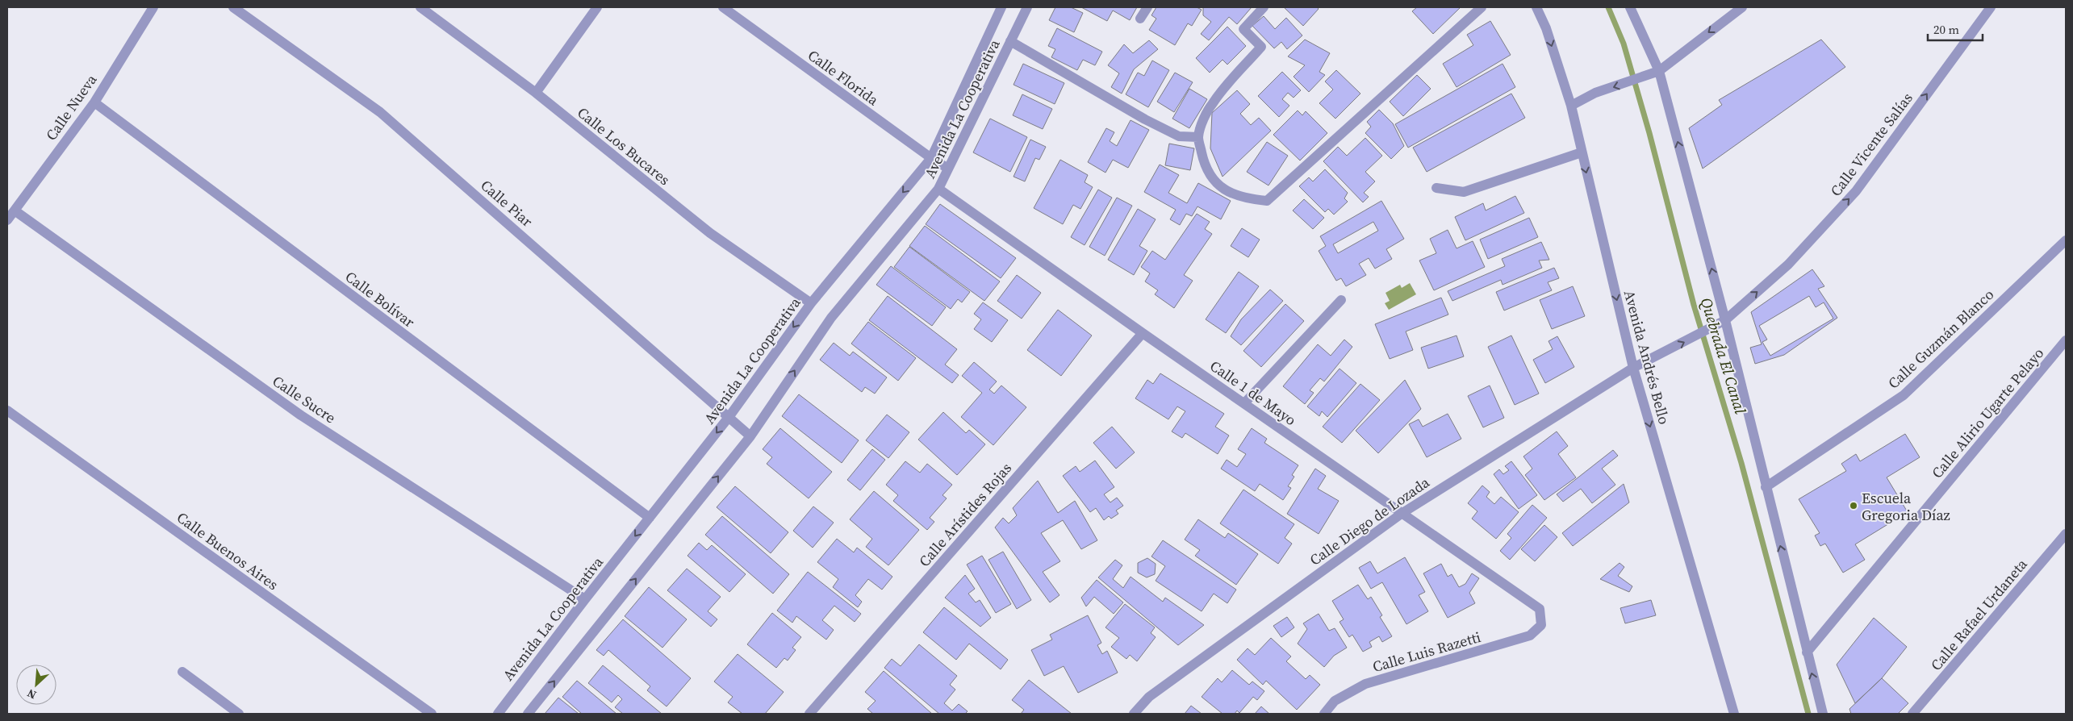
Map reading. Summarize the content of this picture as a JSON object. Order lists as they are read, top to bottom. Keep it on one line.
{"streets":{"street":["Calle Florida","Calle Nueva","Avenida La Cooperativa","Calle Vicente Salías","Calle Los Bucares","Calle Piar","Calle Bolívar","Calle Guzmán Blanco","Avenida Andrés Bello","Calle 1 de Mayo","Calle Sucre","Calle Alirio Ugarte Pelayo","Calle Arístides Rojas","Calle Diego de Lozada","Calle Buenos Aires","Calle Rafael Urdaneta","Calle Luis Razetti"]},"crossings":[["Calle Florida","Avenida La Cooperativa"],["Calle Nueva","Calle Bolívar"],["Calle Nueva","Calle Sucre"],["Avenida La Cooperativa","Calle Los Bucares"],["Avenida La Cooperativa","Calle Piar"],["Avenida La Cooperativa","Calle Bolívar"],["Avenida La Cooperativa","Calle 1 de Mayo"],["Avenida La Cooperativa","Calle Sucre"],["Calle Vicente Salías","Calle Diego de Lozada"],["Avenida Andrés Bello","Calle Diego de Lozada"],["Calle 1 de Mayo","Calle Arístides Rojas"],["Calle 1 de Mayo","Calle Diego de Lozada"],["Calle 1 de Mayo","Calle Luis Razetti"]],"one_way":["Calle Vicente Salías","Avenida Andrés Bello"],"water":["Quebrada El Canal"],"places":["Escuela Gregoria Díaz"],"scale_bar":"20 m","north":"bottom left"}
